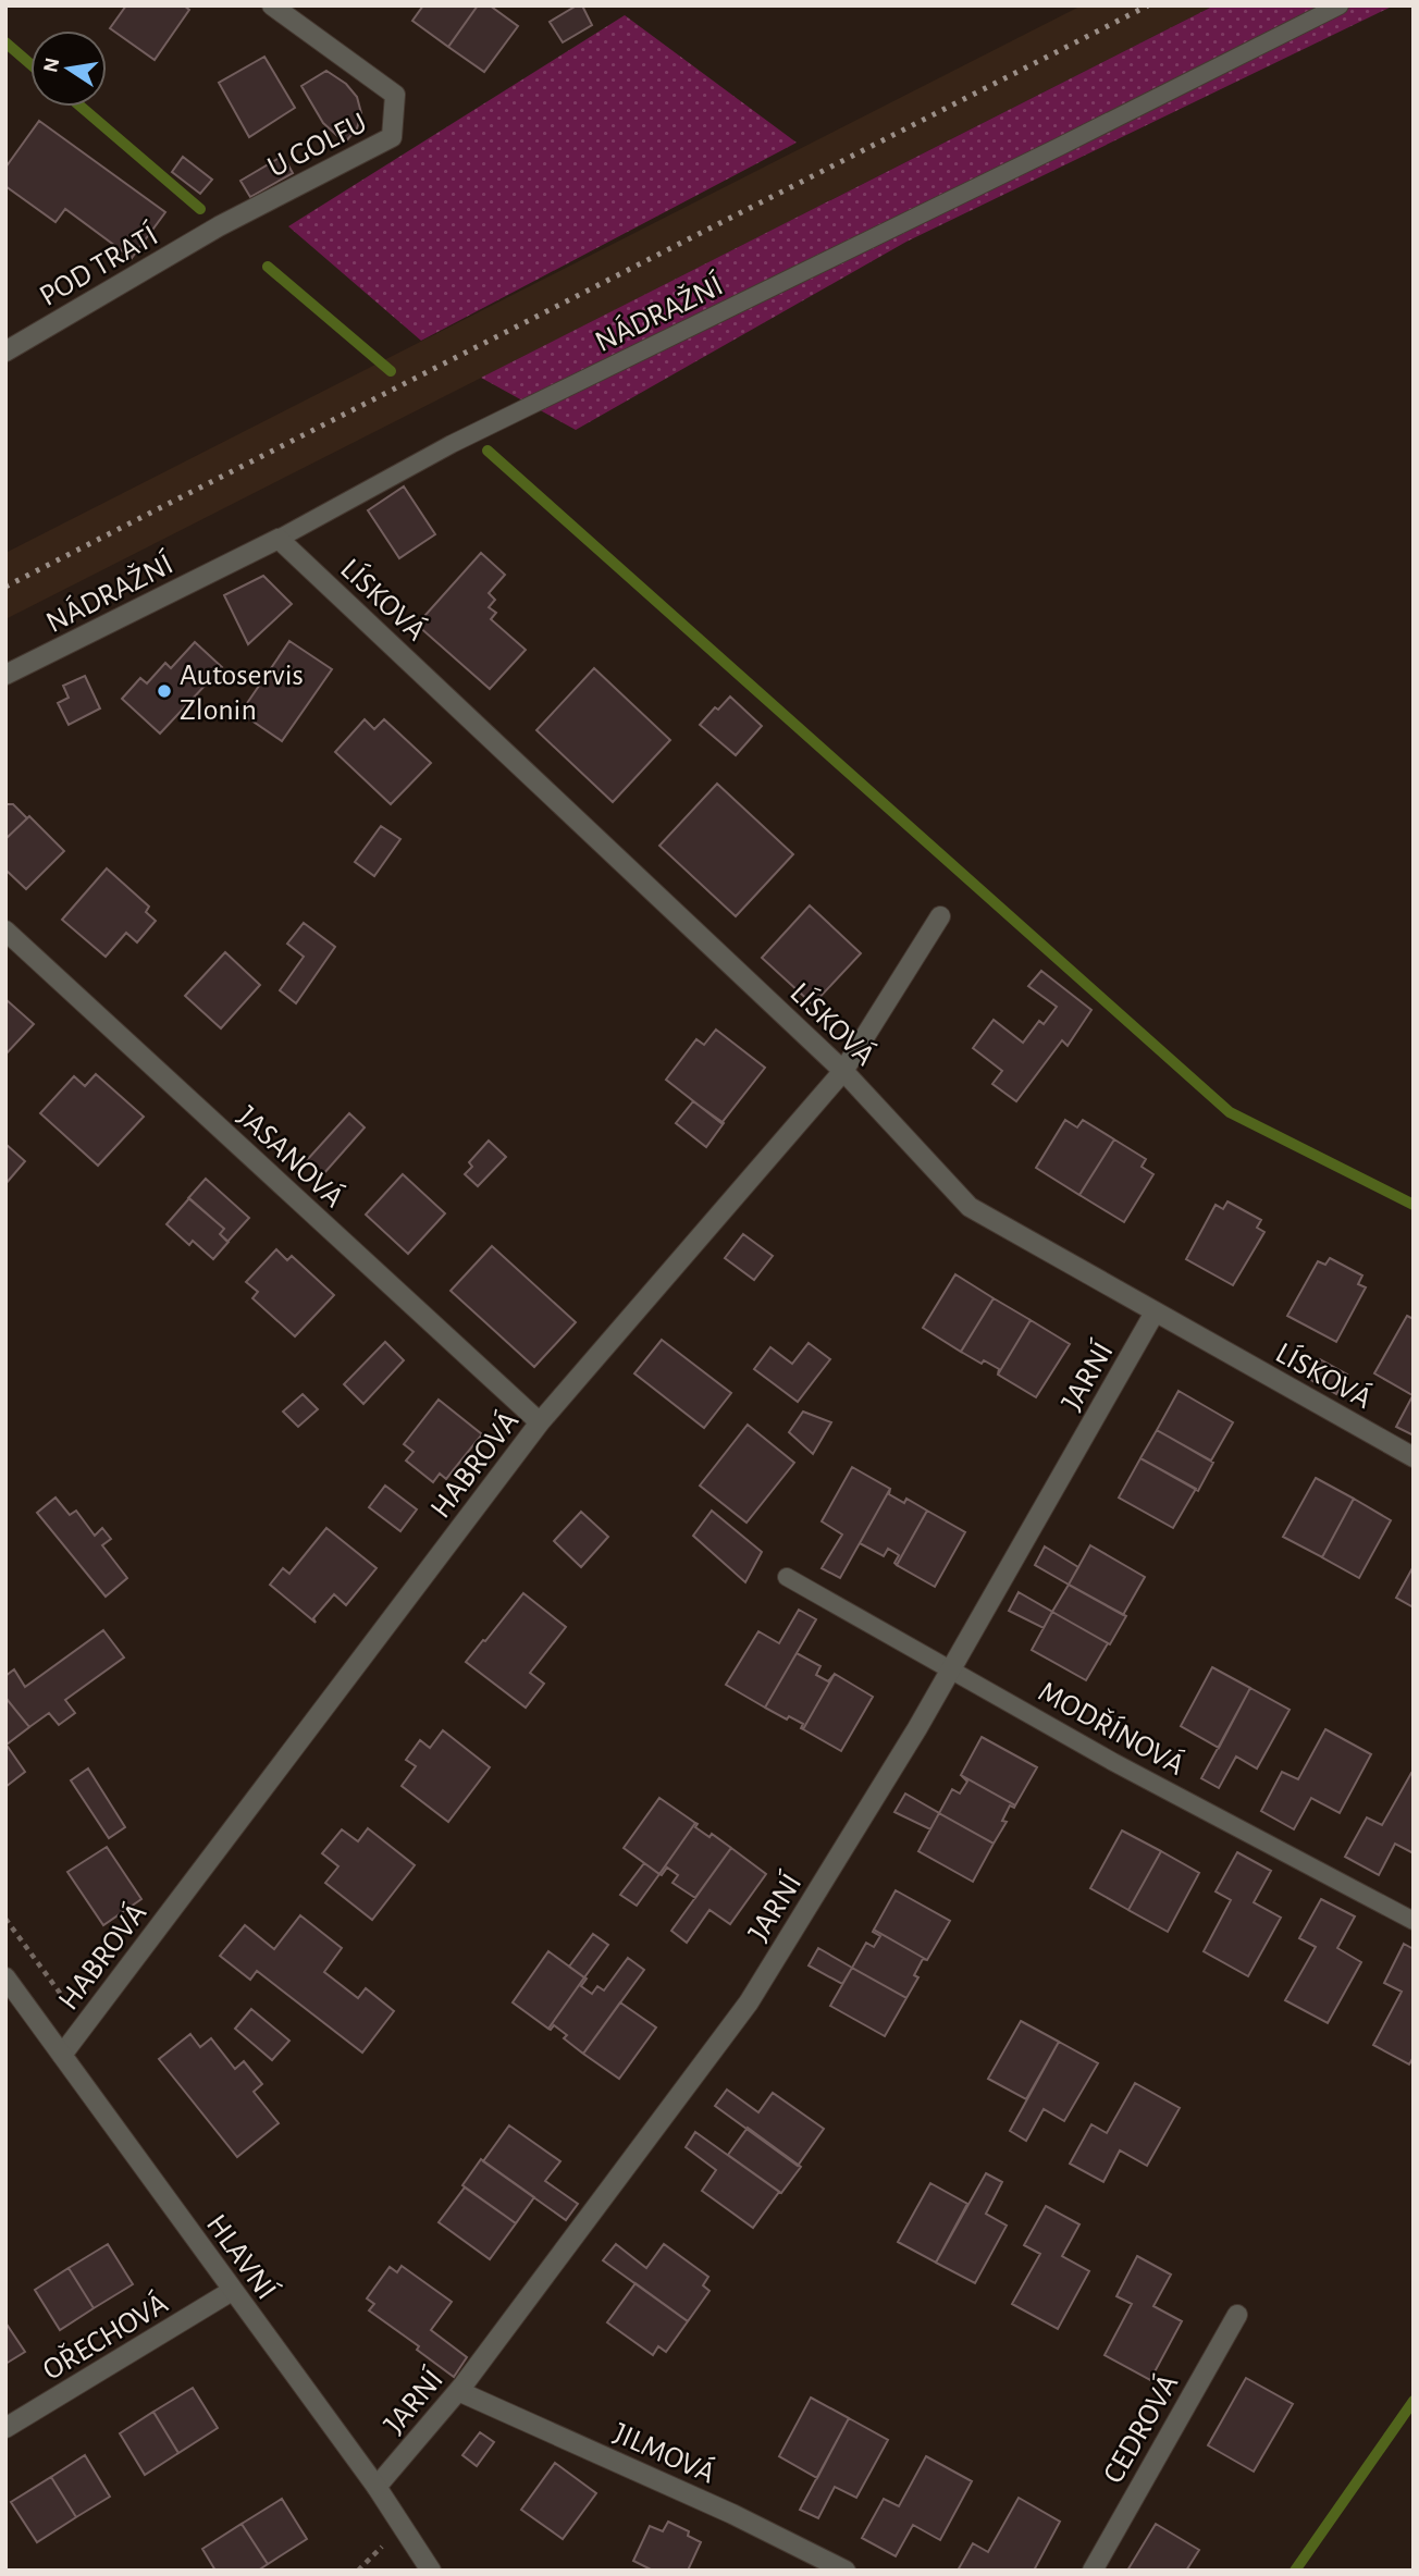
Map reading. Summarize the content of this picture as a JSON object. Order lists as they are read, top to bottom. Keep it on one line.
{"streets":{"street":["U GOLFU","POD TRATÍ","NÁDRAŽNÍ","LÍSKOVÁ","JASANOVÁ","JARNÍ","HABROVÁ","HLAVNÍ","OŘECHOVÁ","CEDROVÁ","JILMOVÁ"],"lane":["MODŘÍNOVÁ"]},"crossings":[["U GOLFU","POD TRATÍ"],["NÁDRAŽNÍ","LÍSKOVÁ"],["LÍSKOVÁ","JARNÍ"],["LÍSKOVÁ","HABROVÁ"],["JASANOVÁ","HABROVÁ"],["JARNÍ","MODŘÍNOVÁ"],["JARNÍ","HLAVNÍ"],["JARNÍ","JILMOVÁ"],["HABROVÁ","HLAVNÍ"],["HLAVNÍ","OŘECHOVÁ"]],"places":["Autoservis Zlonin"],"north":"left"}
